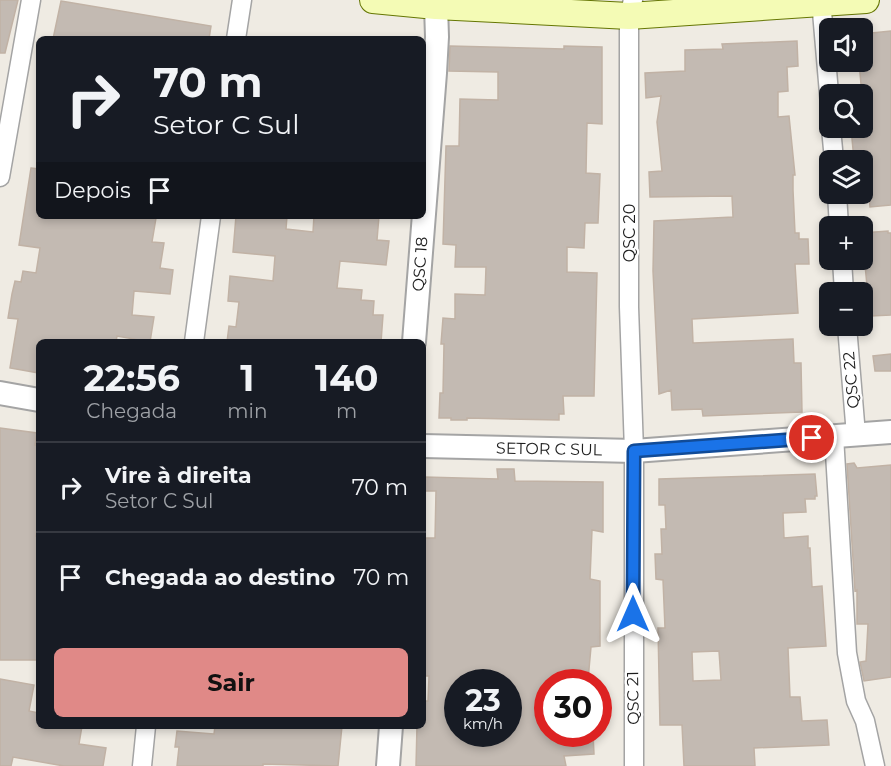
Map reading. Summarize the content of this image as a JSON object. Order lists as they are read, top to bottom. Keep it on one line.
{"streets":{"street":["QSC 20","QSC 18","QSC 22","SETOR C SUL","QSC 21"]},"crossings":[["QSC 20","SETOR C SUL"],["QSC 20","QSC 21"],["QSC 22","SETOR C SUL"],["SETOR C SUL","QSC 21"]],"page":{"map_buttons":["+","−"],"turn":["70 m","Setor C Sul"],"then":"Depois","eta":["22:56","Chegada","1","min","140","m"],"list":[{"name":"Vire à direita","note":"Setor C Sul","value":"70 m"},{"name":"Chegada ao destino","value":"70 m"}],"buttons":"Sair","speed":"23 km/h","limit":"30"}}
